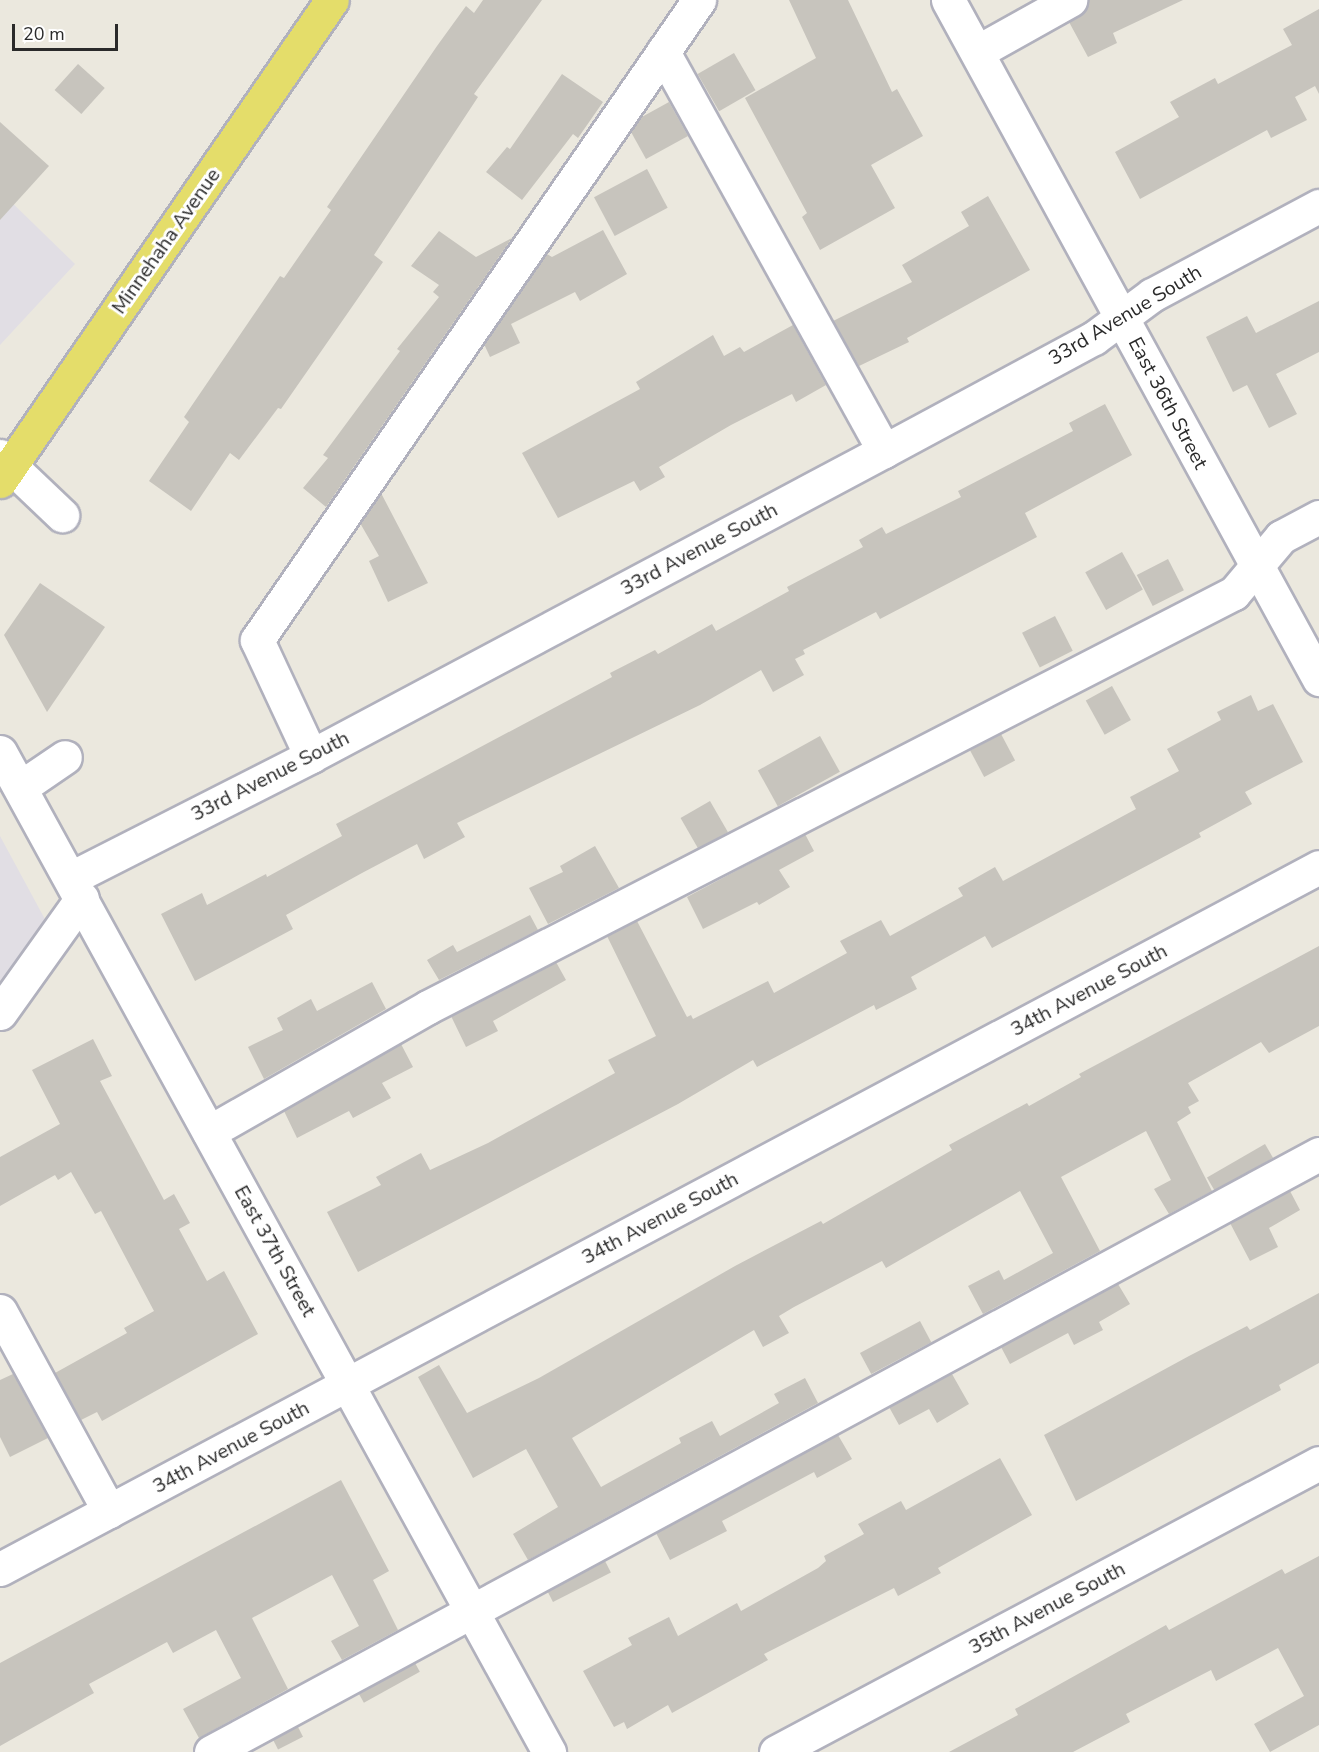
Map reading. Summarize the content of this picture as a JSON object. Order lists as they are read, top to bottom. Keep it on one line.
{"streets":{"main road":["Minnehaha Avenue"],"street":["33rd Avenue South","East 36th Street","34th Avenue South","East 37th Street","35th Avenue South"]},"crossings":[["33rd Avenue South","East 36th Street"],["33rd Avenue South","East 37th Street"],["34th Avenue South","East 37th Street"]],"scale_bar":"20 m"}
